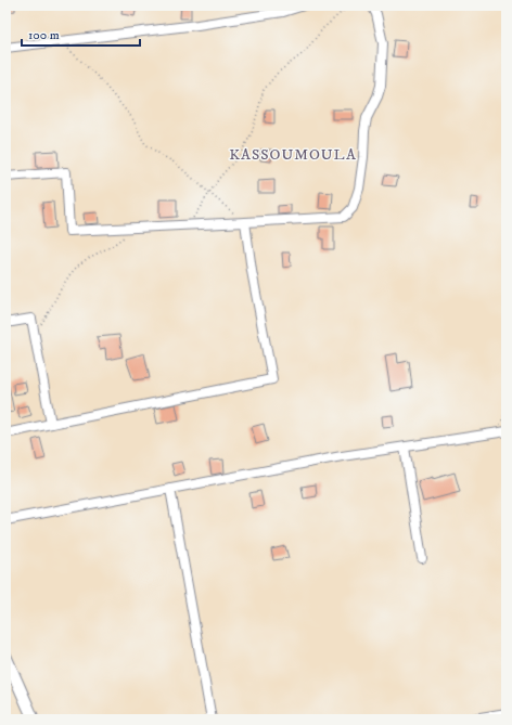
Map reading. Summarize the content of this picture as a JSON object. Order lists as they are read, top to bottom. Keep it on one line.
{"districts":["KASSOUMOULA"],"scale_bar":"100 m"}
